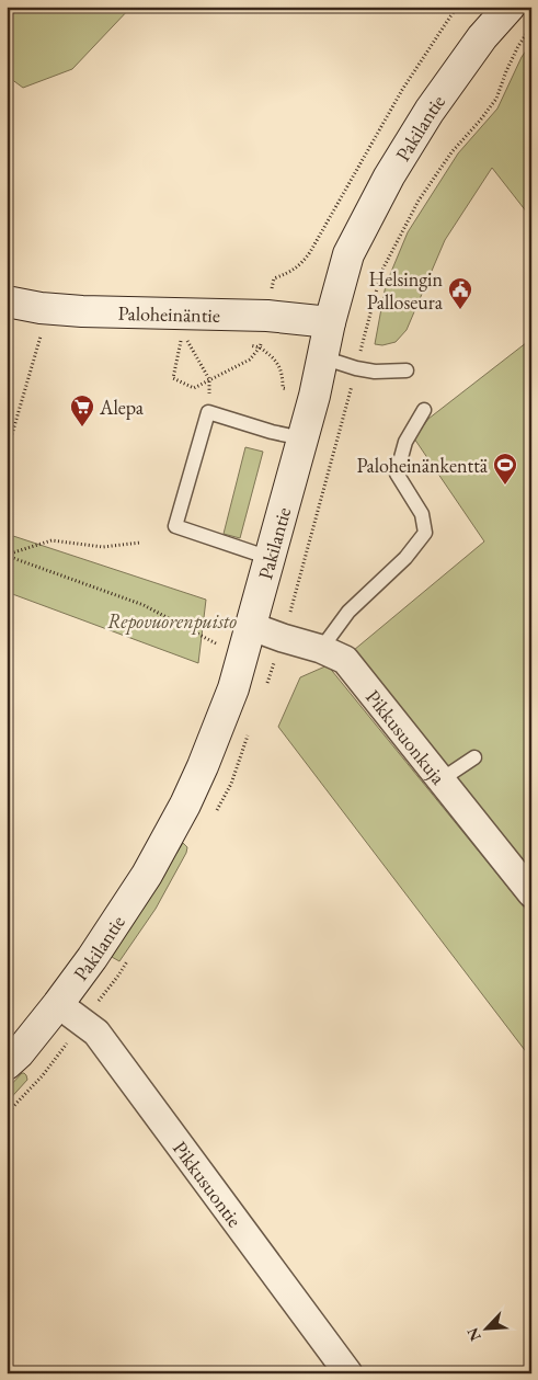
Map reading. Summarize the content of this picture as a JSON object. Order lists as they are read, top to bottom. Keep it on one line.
{"streets":{"main road":["Pakilantie","Paloheinäntie"],"street":["Pikkusuonkuja","Pikkusuontie"]},"crossings":[["Pakilantie","Paloheinäntie"],["Pakilantie","Pikkusuonkuja"],["Pakilantie","Pikkusuontie"]],"parks":["Repovuorenpuisto"],"places":{"public building":["Helsingin Palloseura"],"supermarket":["Alepa"],"sports":["Paloheinänkenttä"]},"north":"bottom left"}
